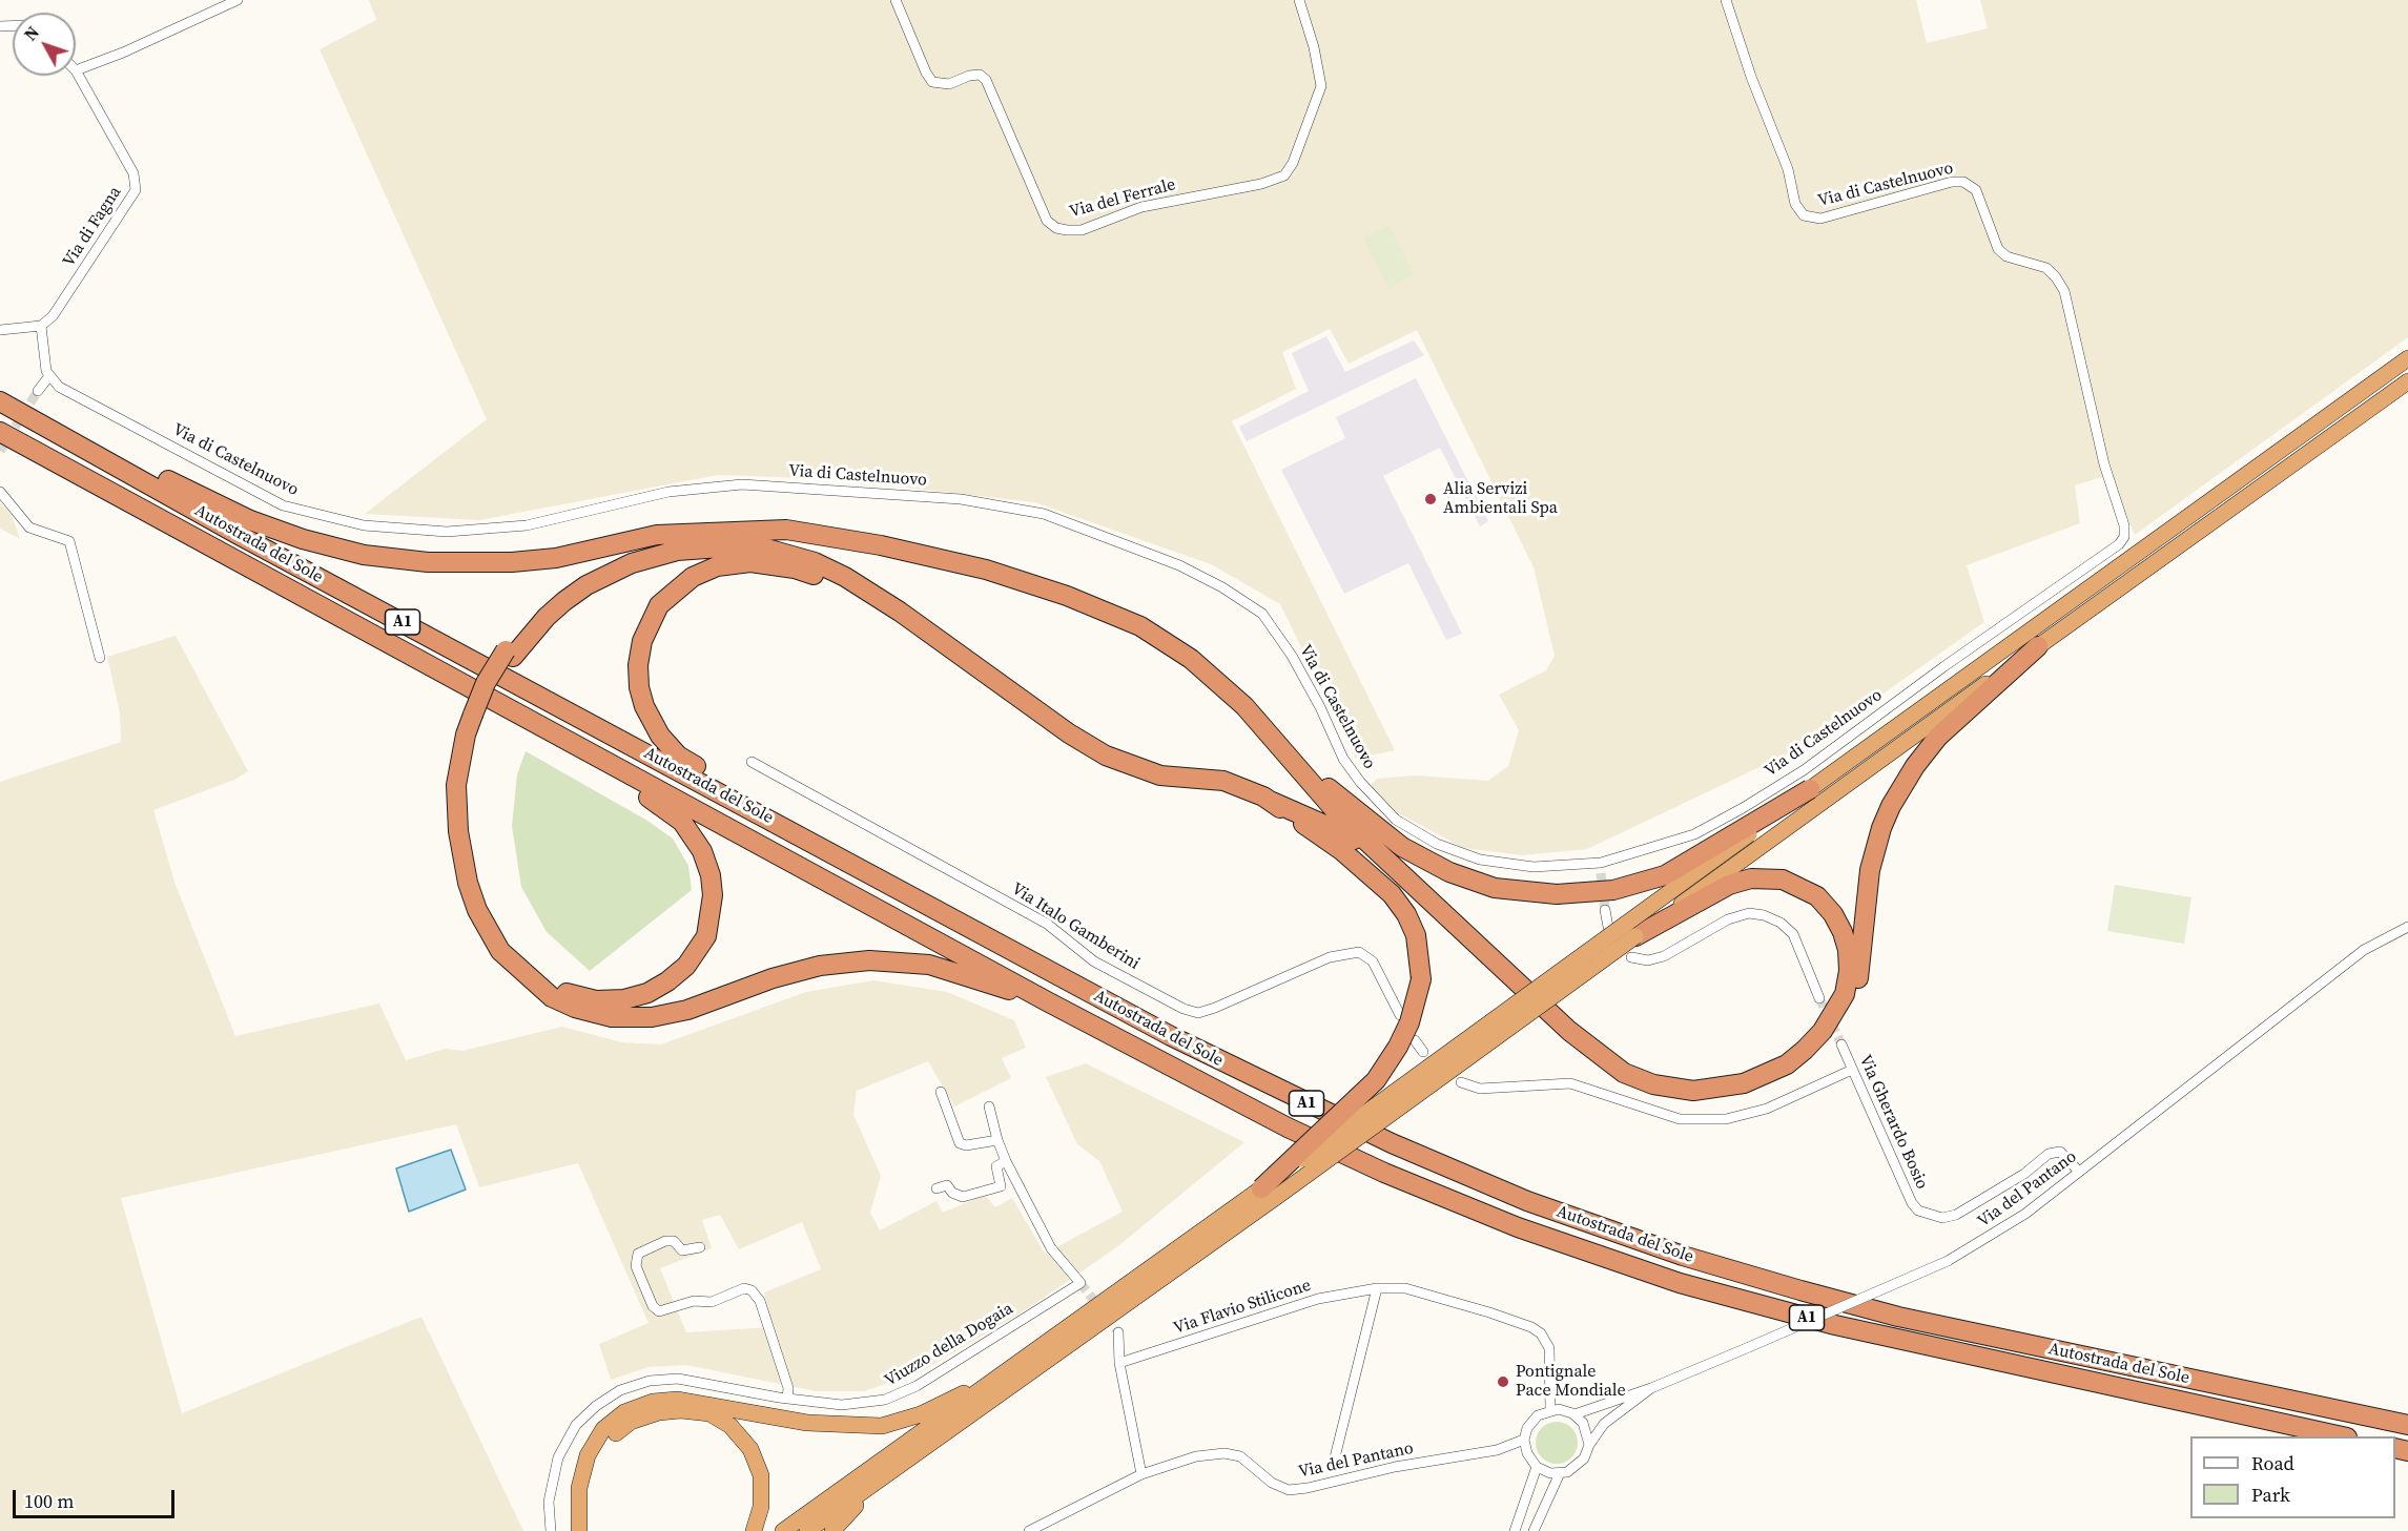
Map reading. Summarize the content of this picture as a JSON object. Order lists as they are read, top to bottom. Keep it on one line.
{"streets":{"highway":["Autostrada del Sole","A1"],"street":["Via di Castelnuovo","Via del Ferrale","Via di Fagna","Via Italo Gamberini","Via Gherardo Bosio","Via del Pantano","Via Flavio Stilicone","Viuzzo della Dogaia"]},"crossings":[["Via Gherardo Bosio","Via del Pantano"],["Via del Pantano","Via Flavio Stilicone"]],"places":["Alia Servizi Ambientali Spa","Pontignale Pace Mondiale"],"legend":["Road","Park"],"scale_bar":"100 m","north":"top left"}
